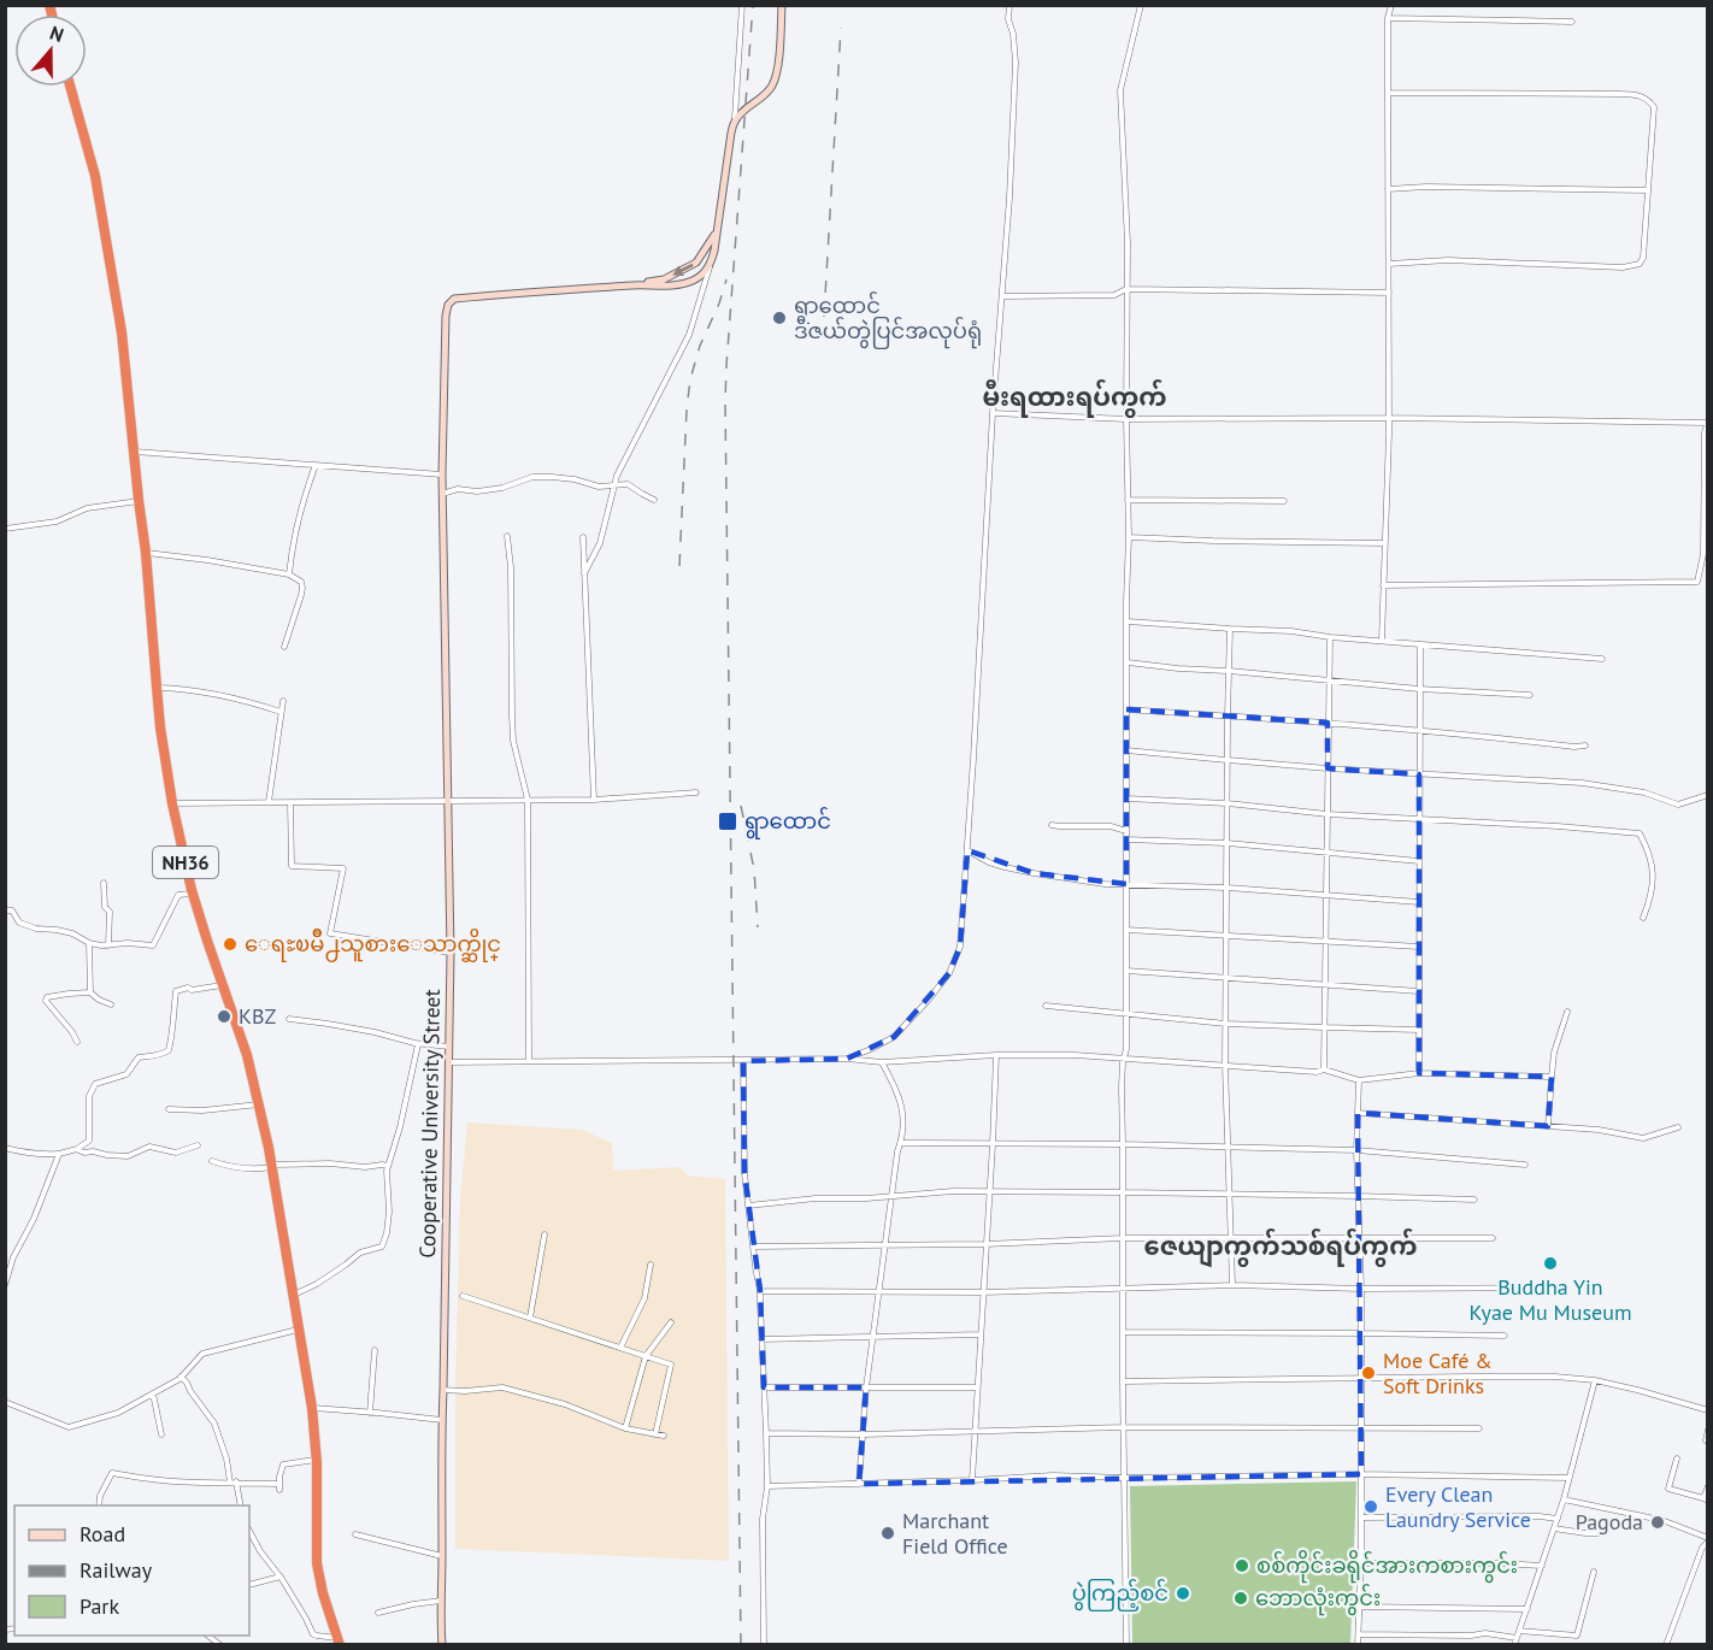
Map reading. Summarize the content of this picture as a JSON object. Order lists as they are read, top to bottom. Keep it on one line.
{"streets":{"highway":["NH36"],"street":["Cooperative University Street"]},"districts":["မီးရထားရပ်ကွက်","ဇေယျာကွက်သစ်ရပ်ကွက်"],"places":{"other":["ရွာထောင် ဒီဇယ်တွဲပြင်အလုပ်ရုံ","ေရႊၿမိဳ႕သူစားေသာက္ဆိုင္","KBZ","Buddha Yin Kyae Mu Museum","Moe Café & Soft Drinks","Every Clean Laundry Service","Pagoda","Marchant Field Office","စစ်ကိုင်းခရိုင်အားကစားကွင်း","ပွဲကြည့်စင်","ဘောလုံးကွင်း"],"transit":["ရွာထောင်"]},"legend":["Road","Railway","Park"],"north":"top"}
